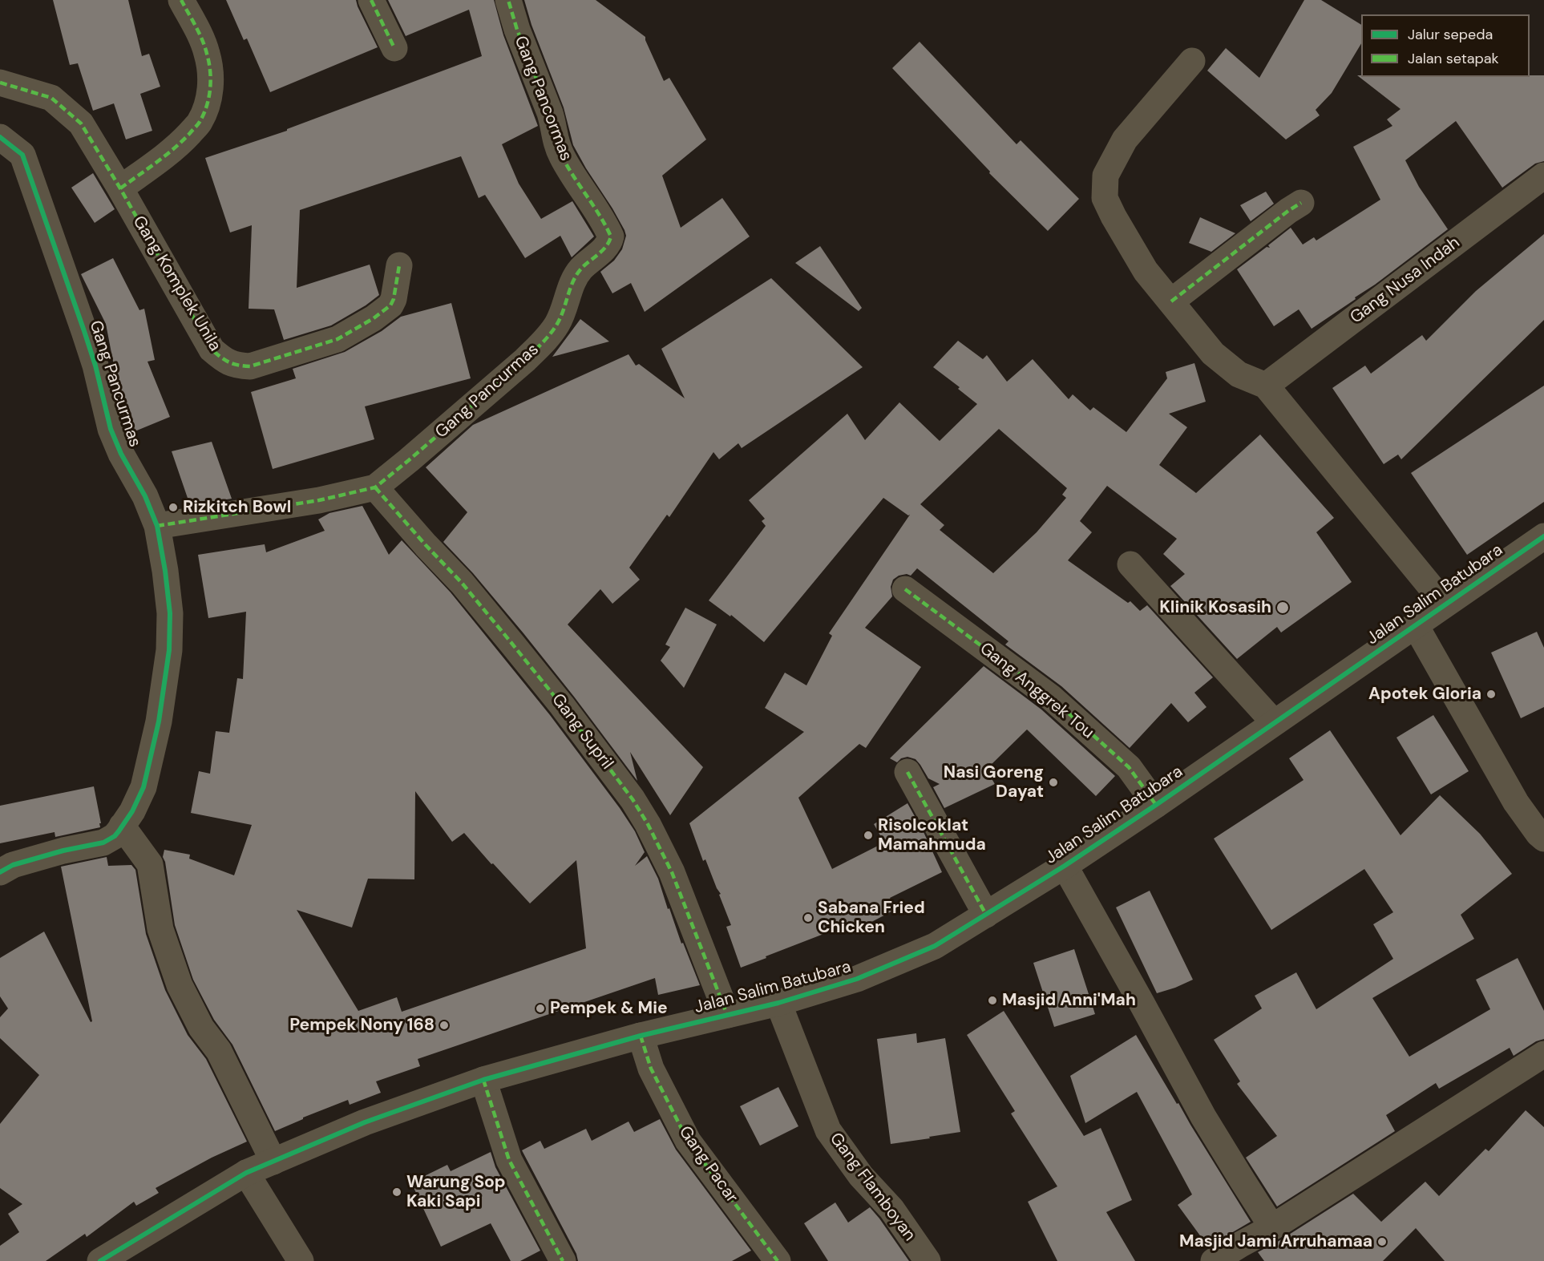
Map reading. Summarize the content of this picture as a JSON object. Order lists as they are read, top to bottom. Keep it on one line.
{"streets":{"street":["Gang Pancormas","Gang Nusa Indah","Gang Komplek Unila","Gang Pancurmas","Jalan Salim Batubara","Gang Anggrek Tou","Gang Supril","Gang Pacar","Gang Flamboyan"]},"crossings":[["Gang Pancormas","Gang Pancurmas"],["Gang Pancurmas","Gang Supril"],["Jalan Salim Batubara","Gang Anggrek Tou"],["Jalan Salim Batubara","Gang Supril"],["Jalan Salim Batubara","Gang Pacar"],["Jalan Salim Batubara","Gang Flamboyan"]],"places":["Rizkitch Bowl","Klinik Kosasih","Apotek Gloria","Nasi Goreng Dayat","Risolcoklat Mamahmuda","Sabana Fried Chicken","Masjid Anni'Mah","Pempek & Mie","Pempek Nony 168","Warung Sop Kaki Sapi","Masjid Jami Arruhamaa"],"legend":["Jalur sepeda","Jalan setapak"]}
